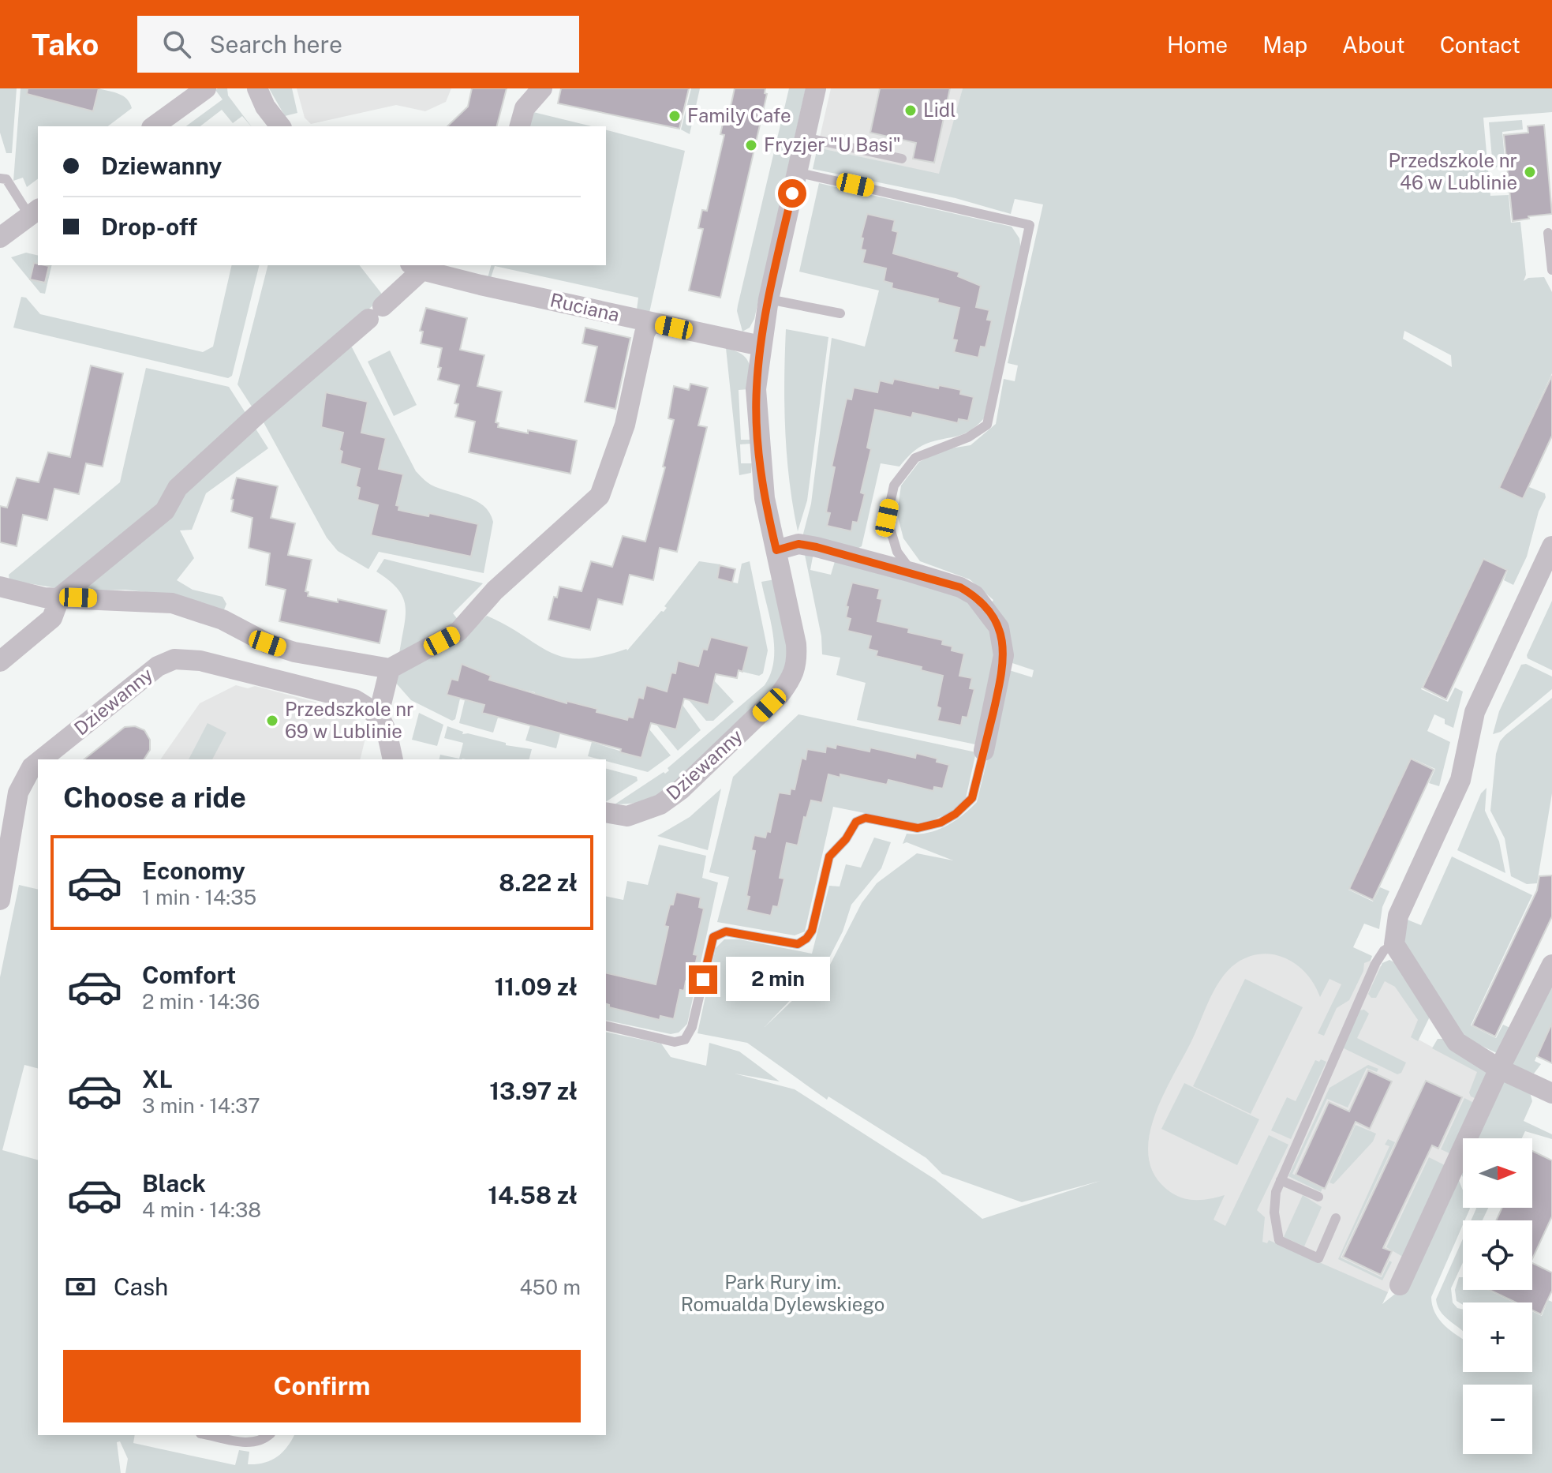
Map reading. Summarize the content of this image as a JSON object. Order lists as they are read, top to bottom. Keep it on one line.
{"streets":{"street":["Ruciana","Dziewanny"]},"crossings":[["Ruciana","Dziewanny"]],"parks":["Park Rury im. Romualda Dylewskiego"],"places":["Lidl","Family Cafe","Fryzjer \"U Basi\"","Przedszkole nr 46 w Lublinie","Przedszkole nr 69 w Lublinie"],"north":"right","page":{"header":"Tako","search":"Search here","nav":["Home","Map","About","Contact"],"banner":["Dziewanny","Drop-off"],"heading":"Choose a ride","list":[{"name":"Economy","note":"1 min · 14:35","value":"8.22 zł"},{"name":"Comfort","note":"2 min · 14:36","value":"11.09 zł"},{"name":"XL","note":"3 min · 14:37","value":"13.97 zł"},{"name":"Black","note":"4 min · 14:38","value":"14.58 zł"}],"bubble":"2 min","map_buttons":["+","−"],"pay":["Cash","450 m"],"buttons":"Confirm"}}
